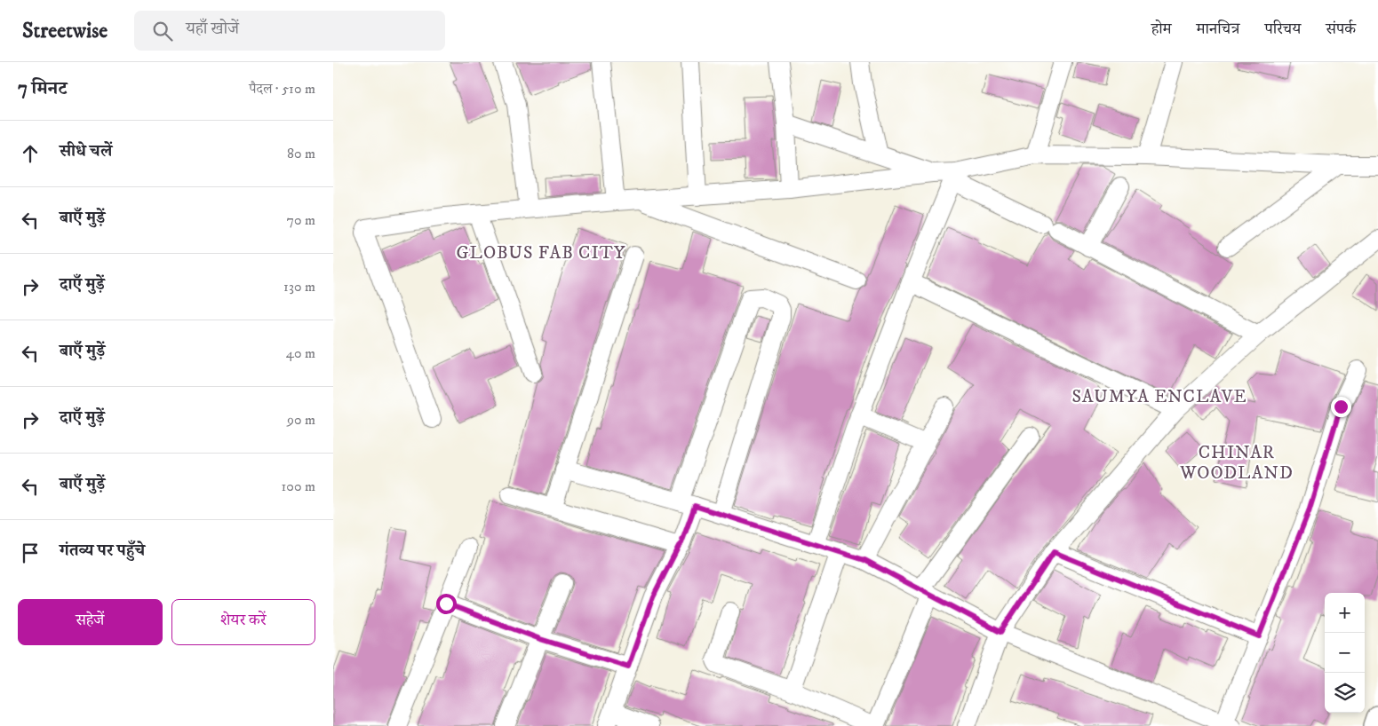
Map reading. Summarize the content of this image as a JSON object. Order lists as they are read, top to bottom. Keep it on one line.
{"districts":["GLOBUS FAB CITY","SAUMYA ENCLAVE","CHINAR WOODLAND"],"page":{"header":"Streetwise","search":"यहाँ खोजें","nav":["होम","मानचित्र","परिचय","संपर्क"],"heading":["7 मिनट","पैदल · 510 m"],"list":[["सीधे चलें","80 m"],["बाएँ मुड़ें","70 m"],["दाएँ मुड़ें","130 m"],["बाएँ मुड़ें","40 m"],["दाएँ मुड़ें","90 m"],["बाएँ मुड़ें","100 m"],"गंतव्य पर पहुँचे"],"buttons":["सहेजें","शेयर करें"],"map_buttons":["+","−"]}}
